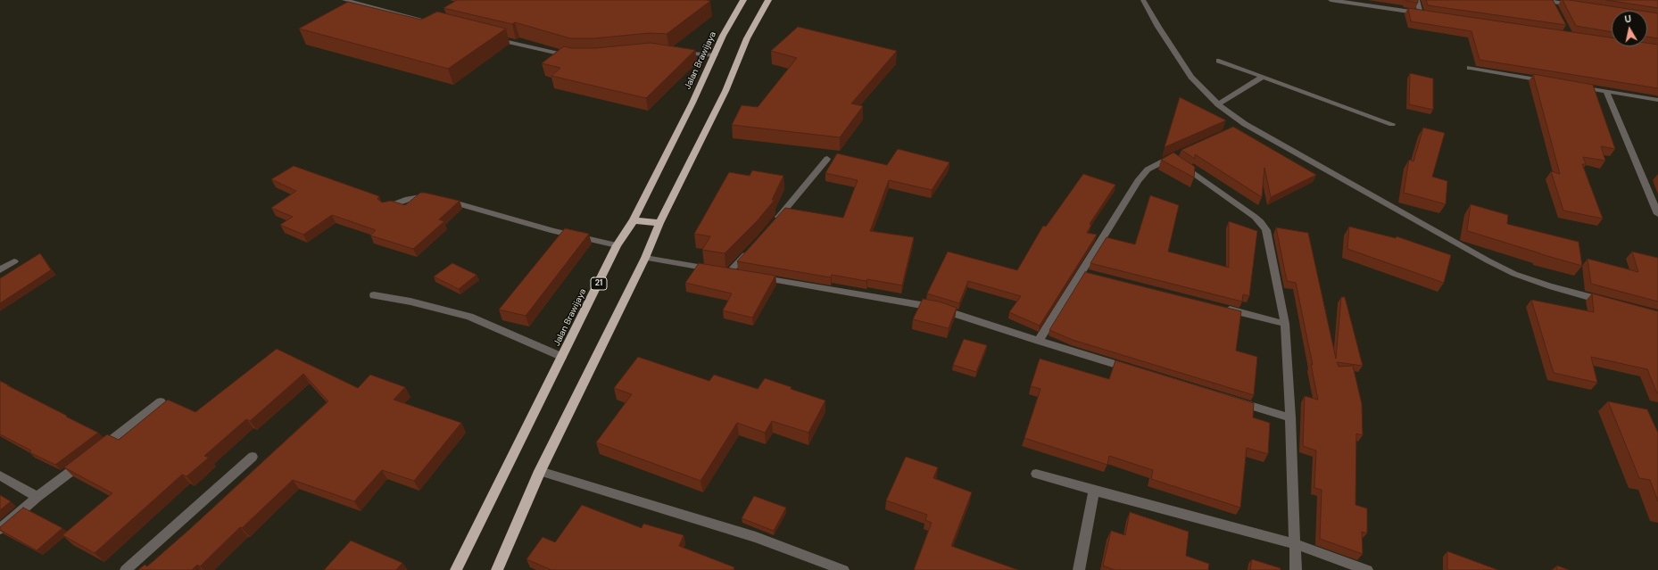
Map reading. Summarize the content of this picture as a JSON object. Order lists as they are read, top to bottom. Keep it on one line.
{"streets":{"highway":["Jalan Brawijaya","21"]},"north":"top"}
